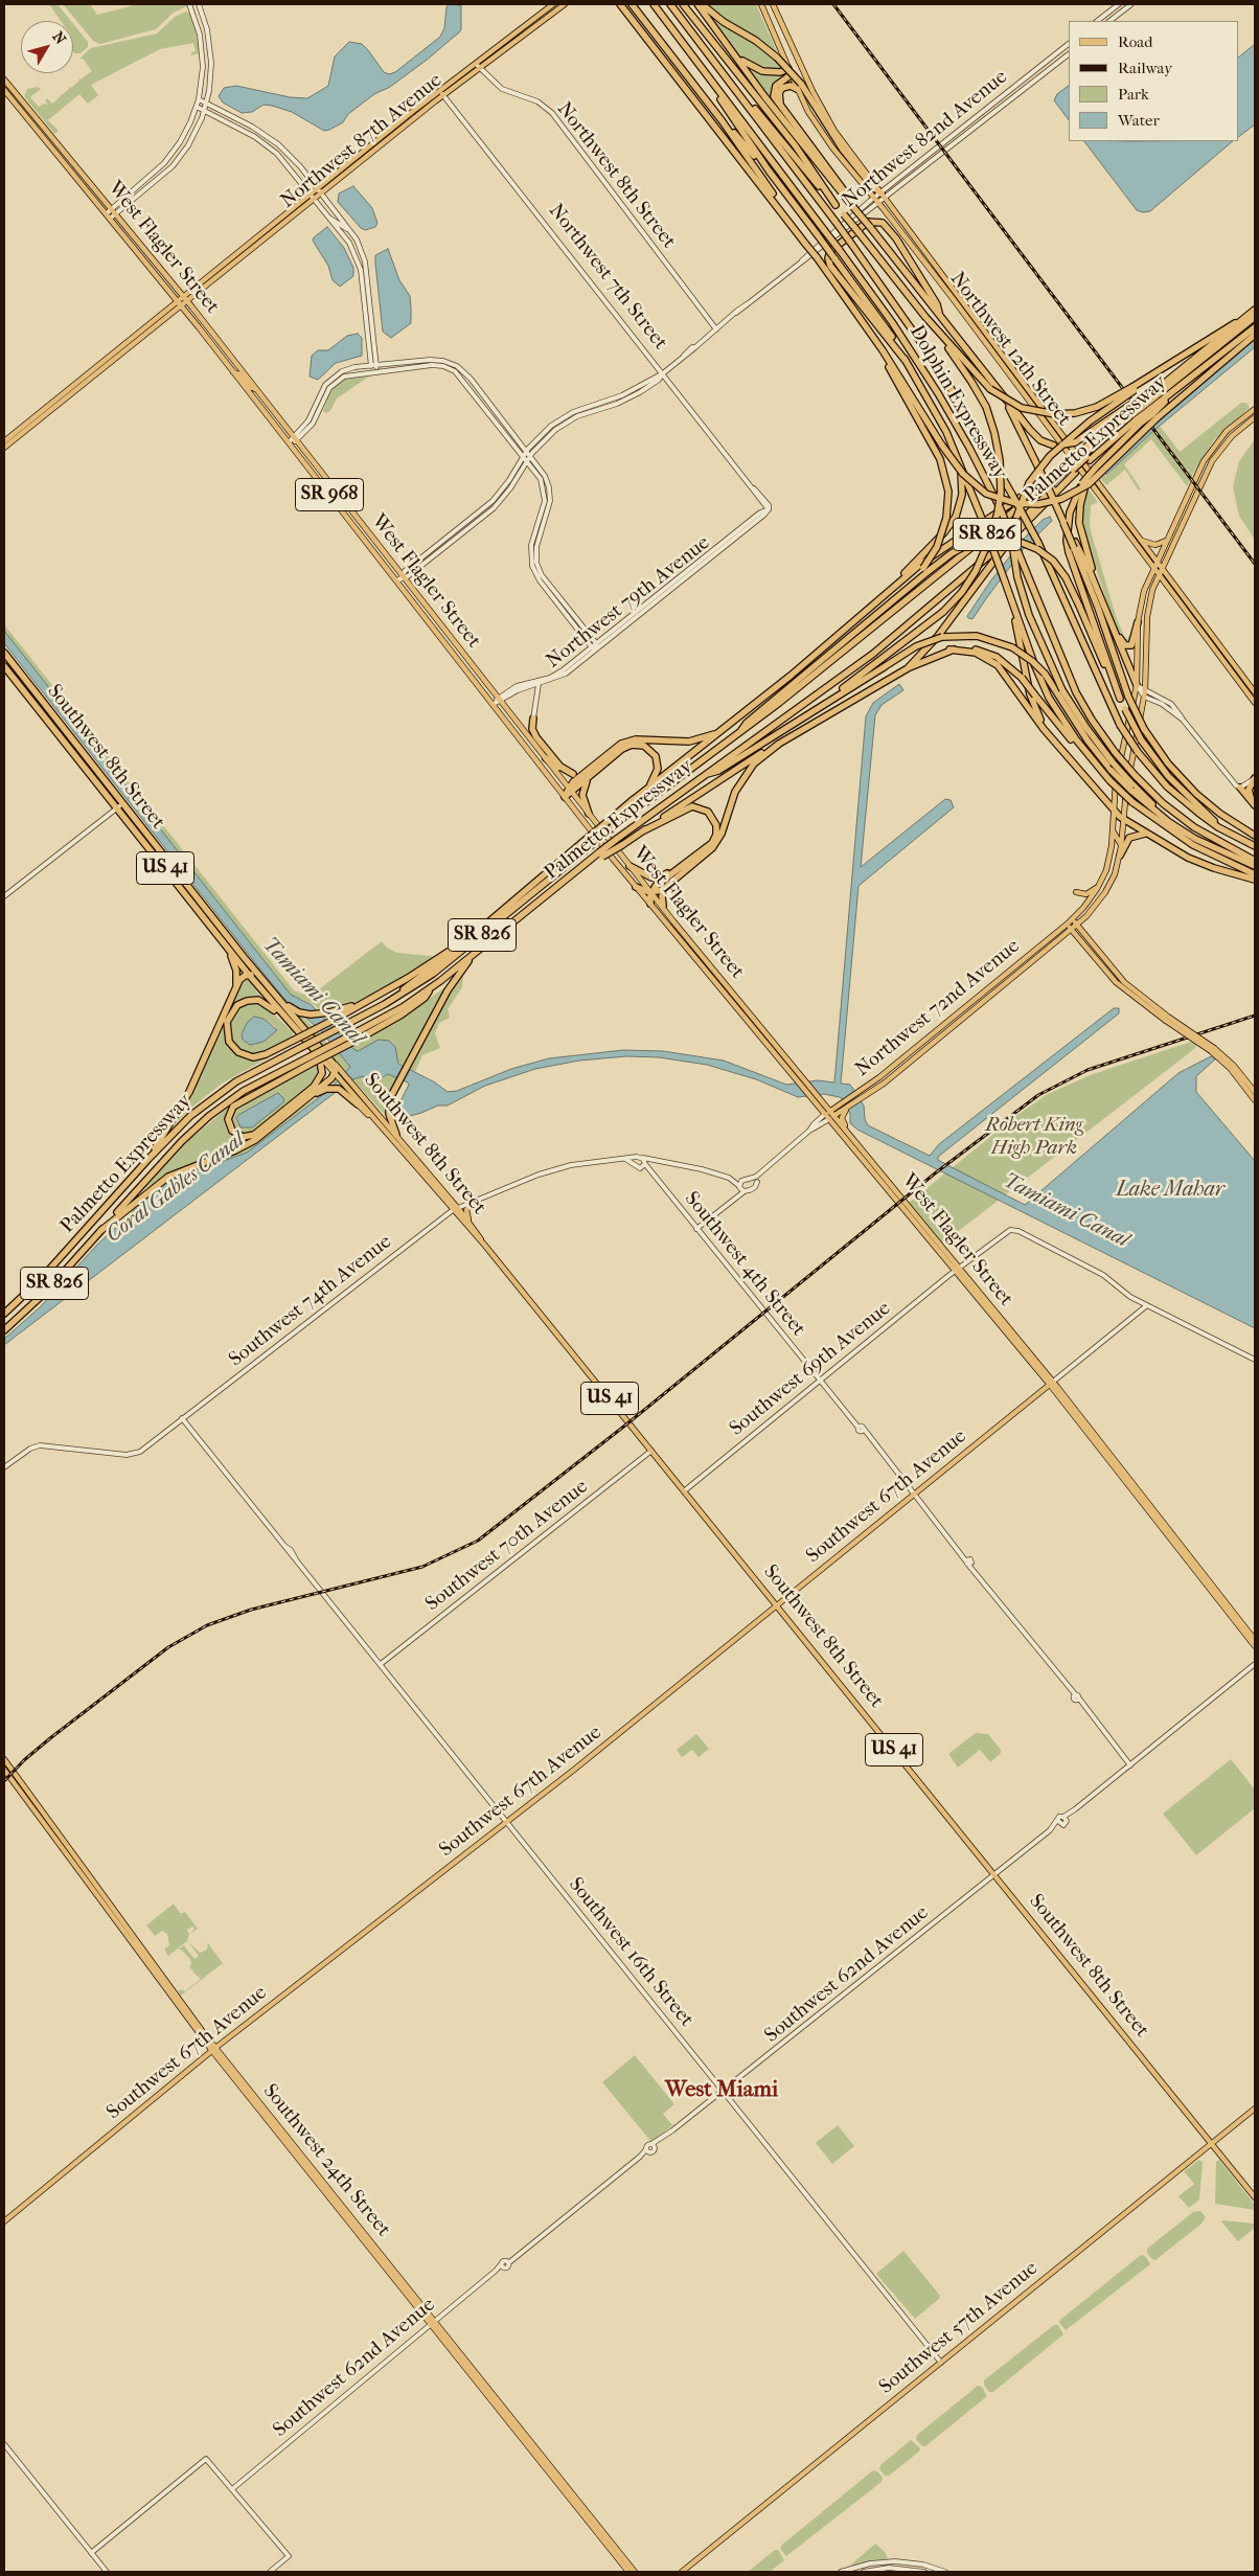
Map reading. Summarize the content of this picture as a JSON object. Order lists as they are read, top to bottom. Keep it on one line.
{"streets":{"highway":["Dolphin Expressway","Palmetto Expressway","SR 826","Southwest 8th Street","US 41"],"main road":["Northwest 87th Avenue","West Flagler Street","Northwest 12th Street","SR 968","Northwest 72nd Avenue","Southwest 67th Avenue","Southwest 24th Street","Southwest 57th Avenue"],"street":["Northwest 82nd Avenue","Northwest 8th Street","Northwest 7th Street","Northwest 79th Avenue","Southwest 4th Street","Southwest 74th Avenue","Southwest 69th Avenue","Southwest 70th Avenue","Southwest 16th Street","Southwest 62nd Avenue"]},"crossings":[["Northwest 82nd Avenue","Northwest 8th Street"],["Northwest 82nd Avenue","West Flagler Street"],["Northwest 82nd Avenue","Northwest 7th Street"],["Northwest 82nd Avenue","Northwest 12th Street"],["Northwest 87th Avenue","Northwest 8th Street"],["Northwest 87th Avenue","West Flagler Street"],["Northwest 87th Avenue","Northwest 7th Street"],["West Flagler Street","Northwest 79th Avenue"],["West Flagler Street","Northwest 72nd Avenue"],["West Flagler Street","Southwest 69th Avenue"],["West Flagler Street","Southwest 67th Avenue"],["Northwest 7th Street","Northwest 79th Avenue"],["Northwest 12th Street","Northwest 72nd Avenue"],["Southwest 8th Street","Southwest 74th Avenue"],["Southwest 8th Street","Southwest 69th Avenue"],["Southwest 8th Street","Southwest 67th Avenue"],["Southwest 8th Street","Southwest 70th Avenue"],["Southwest 8th Street","Southwest 62nd Avenue"],["Southwest 8th Street","Southwest 57th Avenue"],["Southwest 4th Street","Southwest 74th Avenue"],["Southwest 4th Street","Southwest 69th Avenue"],["Southwest 4th Street","Southwest 67th Avenue"],["Southwest 74th Avenue","Southwest 16th Street"],["Southwest 67th Avenue","Southwest 16th Street"],["Southwest 67th Avenue","Southwest 24th Street"],["Southwest 70th Avenue","Southwest 16th Street"],["Southwest 16th Street","Southwest 62nd Avenue"],["Southwest 16th Street","Southwest 57th Avenue"],["Southwest 62nd Avenue","Southwest 24th Street"]],"districts":["West Miami"],"water":["Tamiami Canal","Coral Gables Canal","Lake Mahar"],"parks":["Robert King High Park"],"legend":["Road","Railway","Park","Water"],"north":"top right"}
